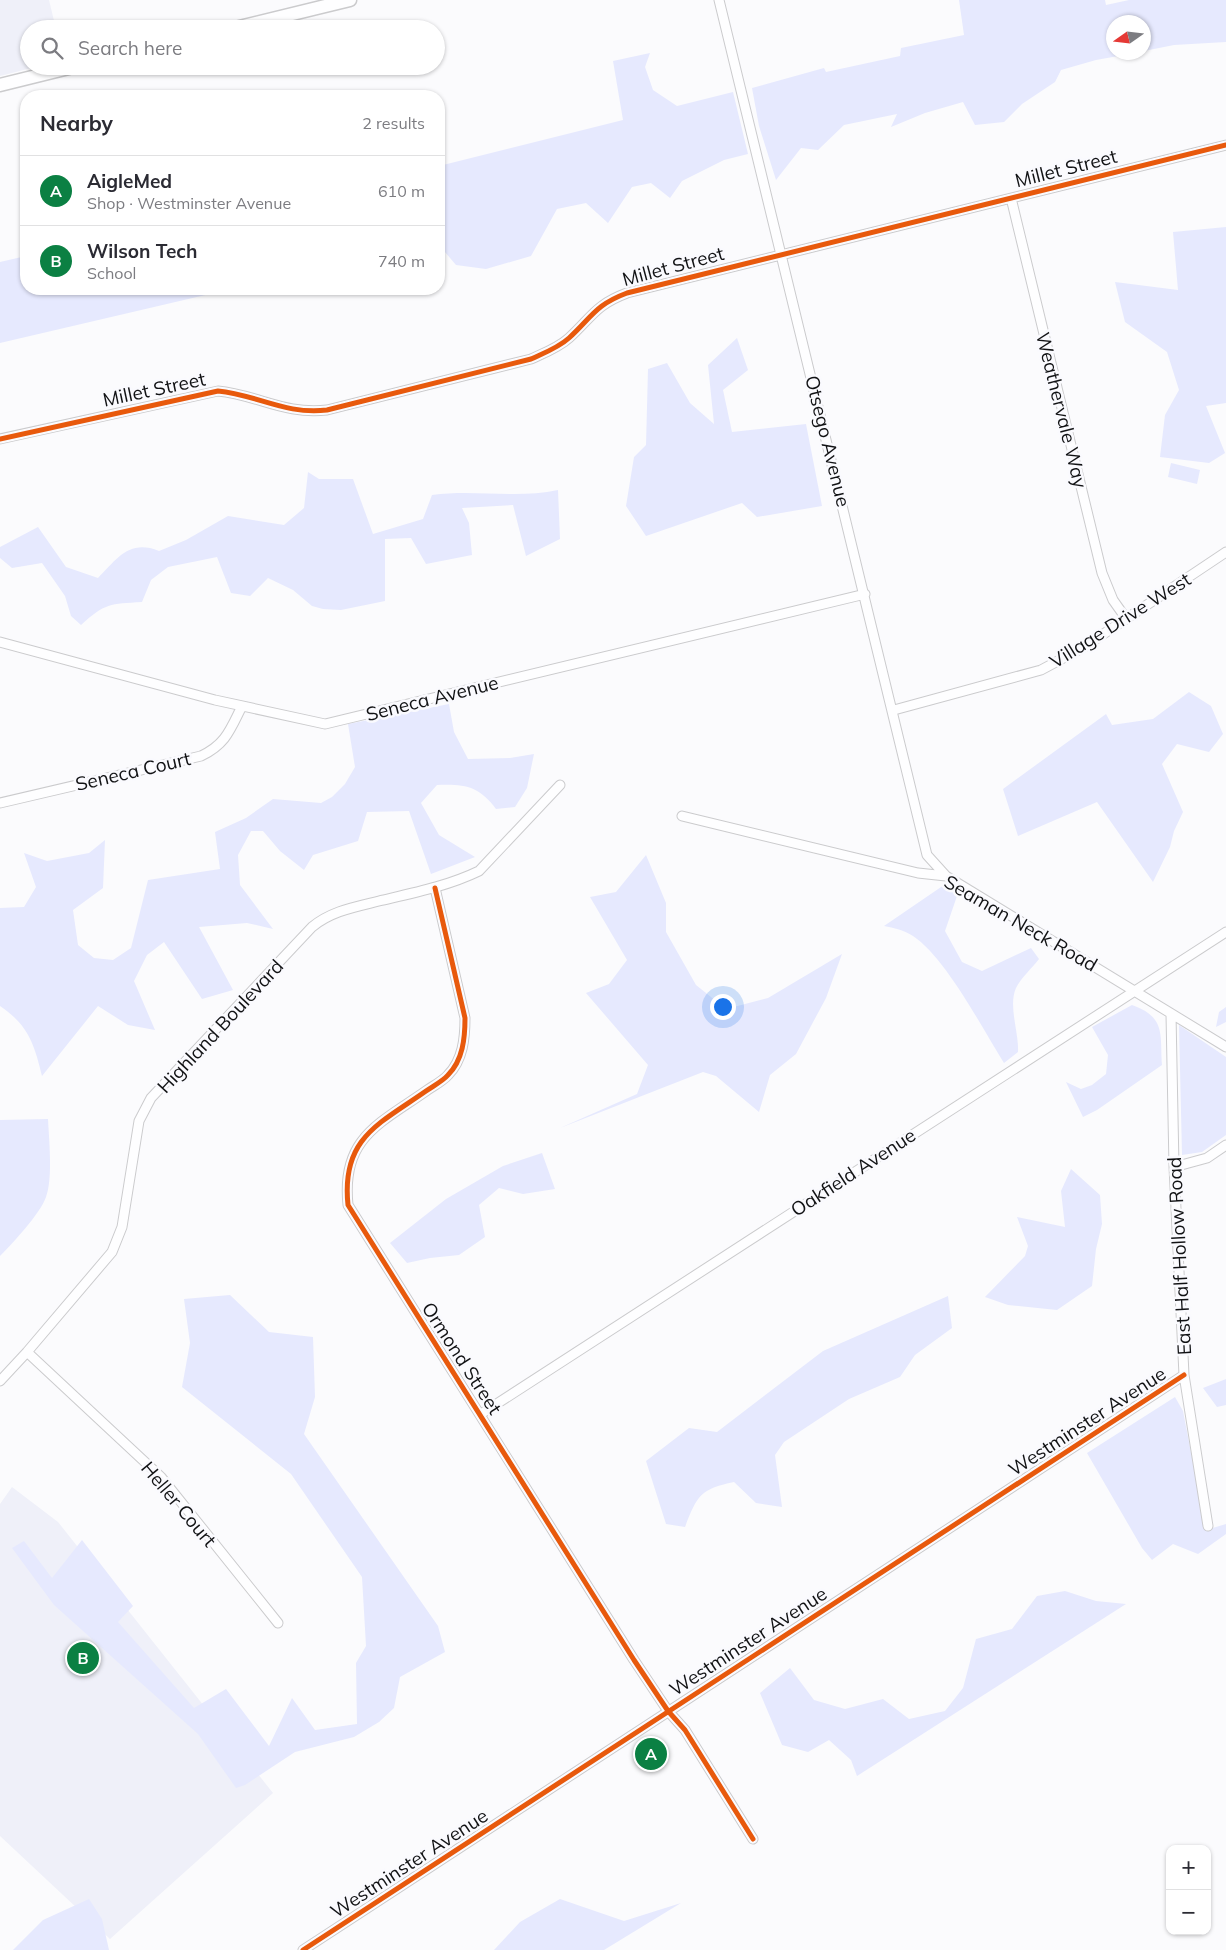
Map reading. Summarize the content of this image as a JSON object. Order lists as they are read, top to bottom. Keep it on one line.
{"streets":{"street":["Millet Street","Weathervale Way","Otsego Avenue","Village Drive West","Seneca Avenue","Seneca Court","Seaman Neck Road","Highland Boulevard","Oakfield Avenue","East Half Hollow Road","Ormond Street","Westminster Avenue","Heller Court"]},"crossings":[["Millet Street","Weathervale Way"],["Millet Street","Otsego Avenue"],["Weathervale Way","Village Drive West"],["Otsego Avenue","Village Drive West"],["Otsego Avenue","Seneca Avenue"],["Otsego Avenue","Seaman Neck Road"],["Seneca Avenue","Seneca Court"],["Seaman Neck Road","Oakfield Avenue"],["Seaman Neck Road","East Half Hollow Road"],["Highland Boulevard","Ormond Street"],["Highland Boulevard","Heller Court"],["Oakfield Avenue","Ormond Street"],["East Half Hollow Road","Westminster Avenue"],["Ormond Street","Westminster Avenue"]],"north":"left","page":{"search":"Search here","heading":["Nearby","2 results"],"list":[{"mark":"A","name":"AigleMed","note":"Shop · Westminster Avenue","value":"610 m"},{"mark":"B","name":"Wilson Tech","note":"School","value":"740 m"}],"pins":["B","A"],"map_buttons":["+","−"]}}
